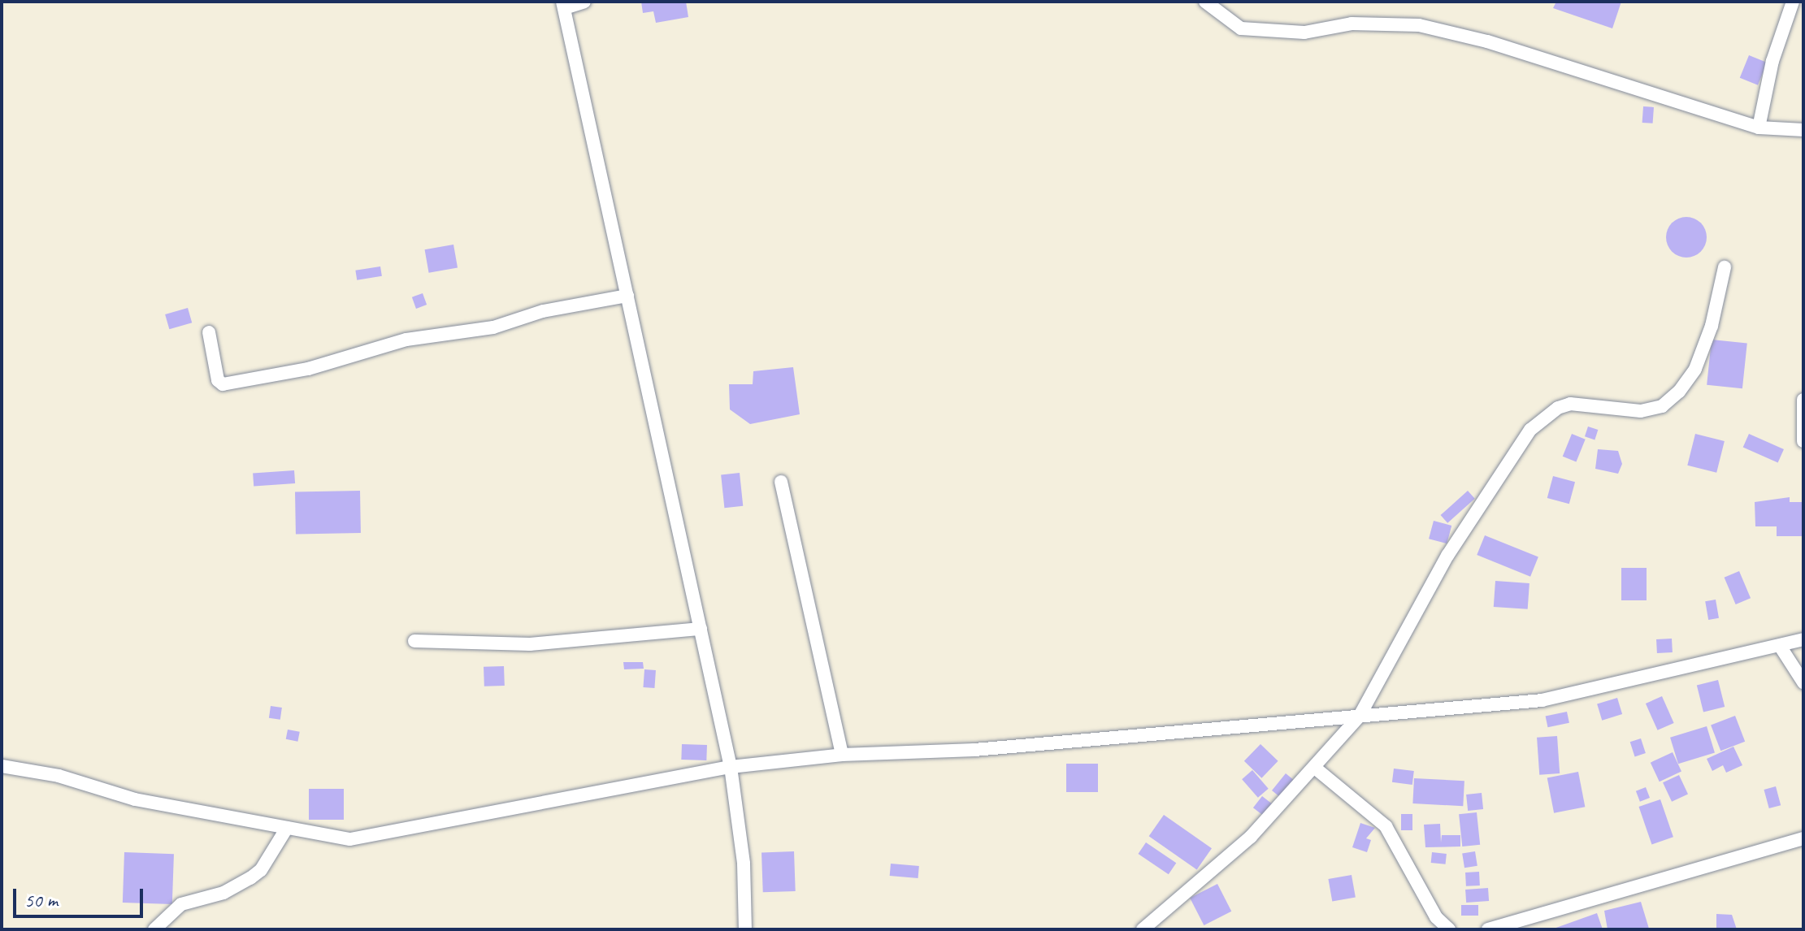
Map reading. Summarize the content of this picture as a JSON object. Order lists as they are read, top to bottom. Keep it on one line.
{"scale_bar":"50 m"}
